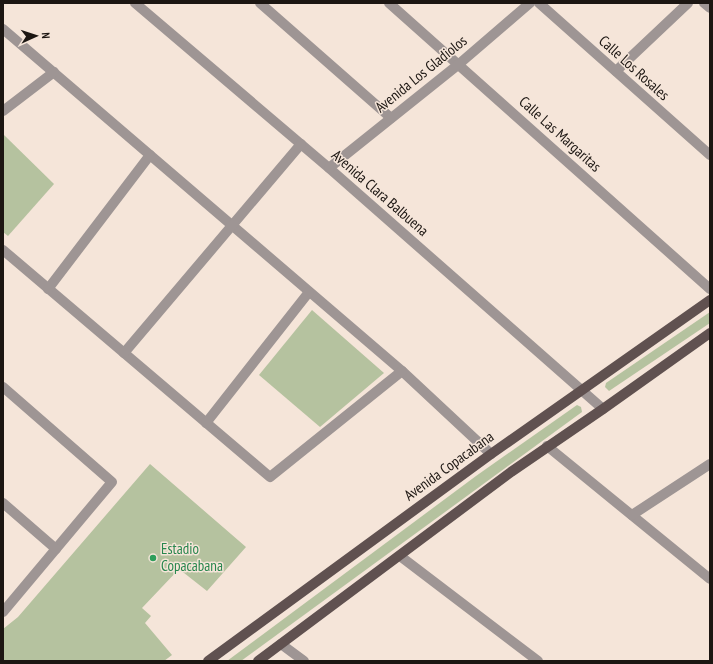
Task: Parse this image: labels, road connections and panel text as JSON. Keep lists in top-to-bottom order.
{
  "streets": {
    "main road": ["Avenida Copacabana"],
    "street": [
      "Calle Los Rosales",
      "Avenida Los Gladiolos",
      "Calle Las Margaritas",
      "Avenida Clara Balbuena"
    ]
  },
  "crossings": [
    ["Avenida Los Gladiolos", "Calle Las Margaritas"],
    ["Avenida Los Gladiolos", "Avenida Clara Balbuena"],
    ["Avenida Clara Balbuena", "Avenida Copacabana"]
  ],
  "places": ["Estadio Copacabana"],
  "north": "right"
}
